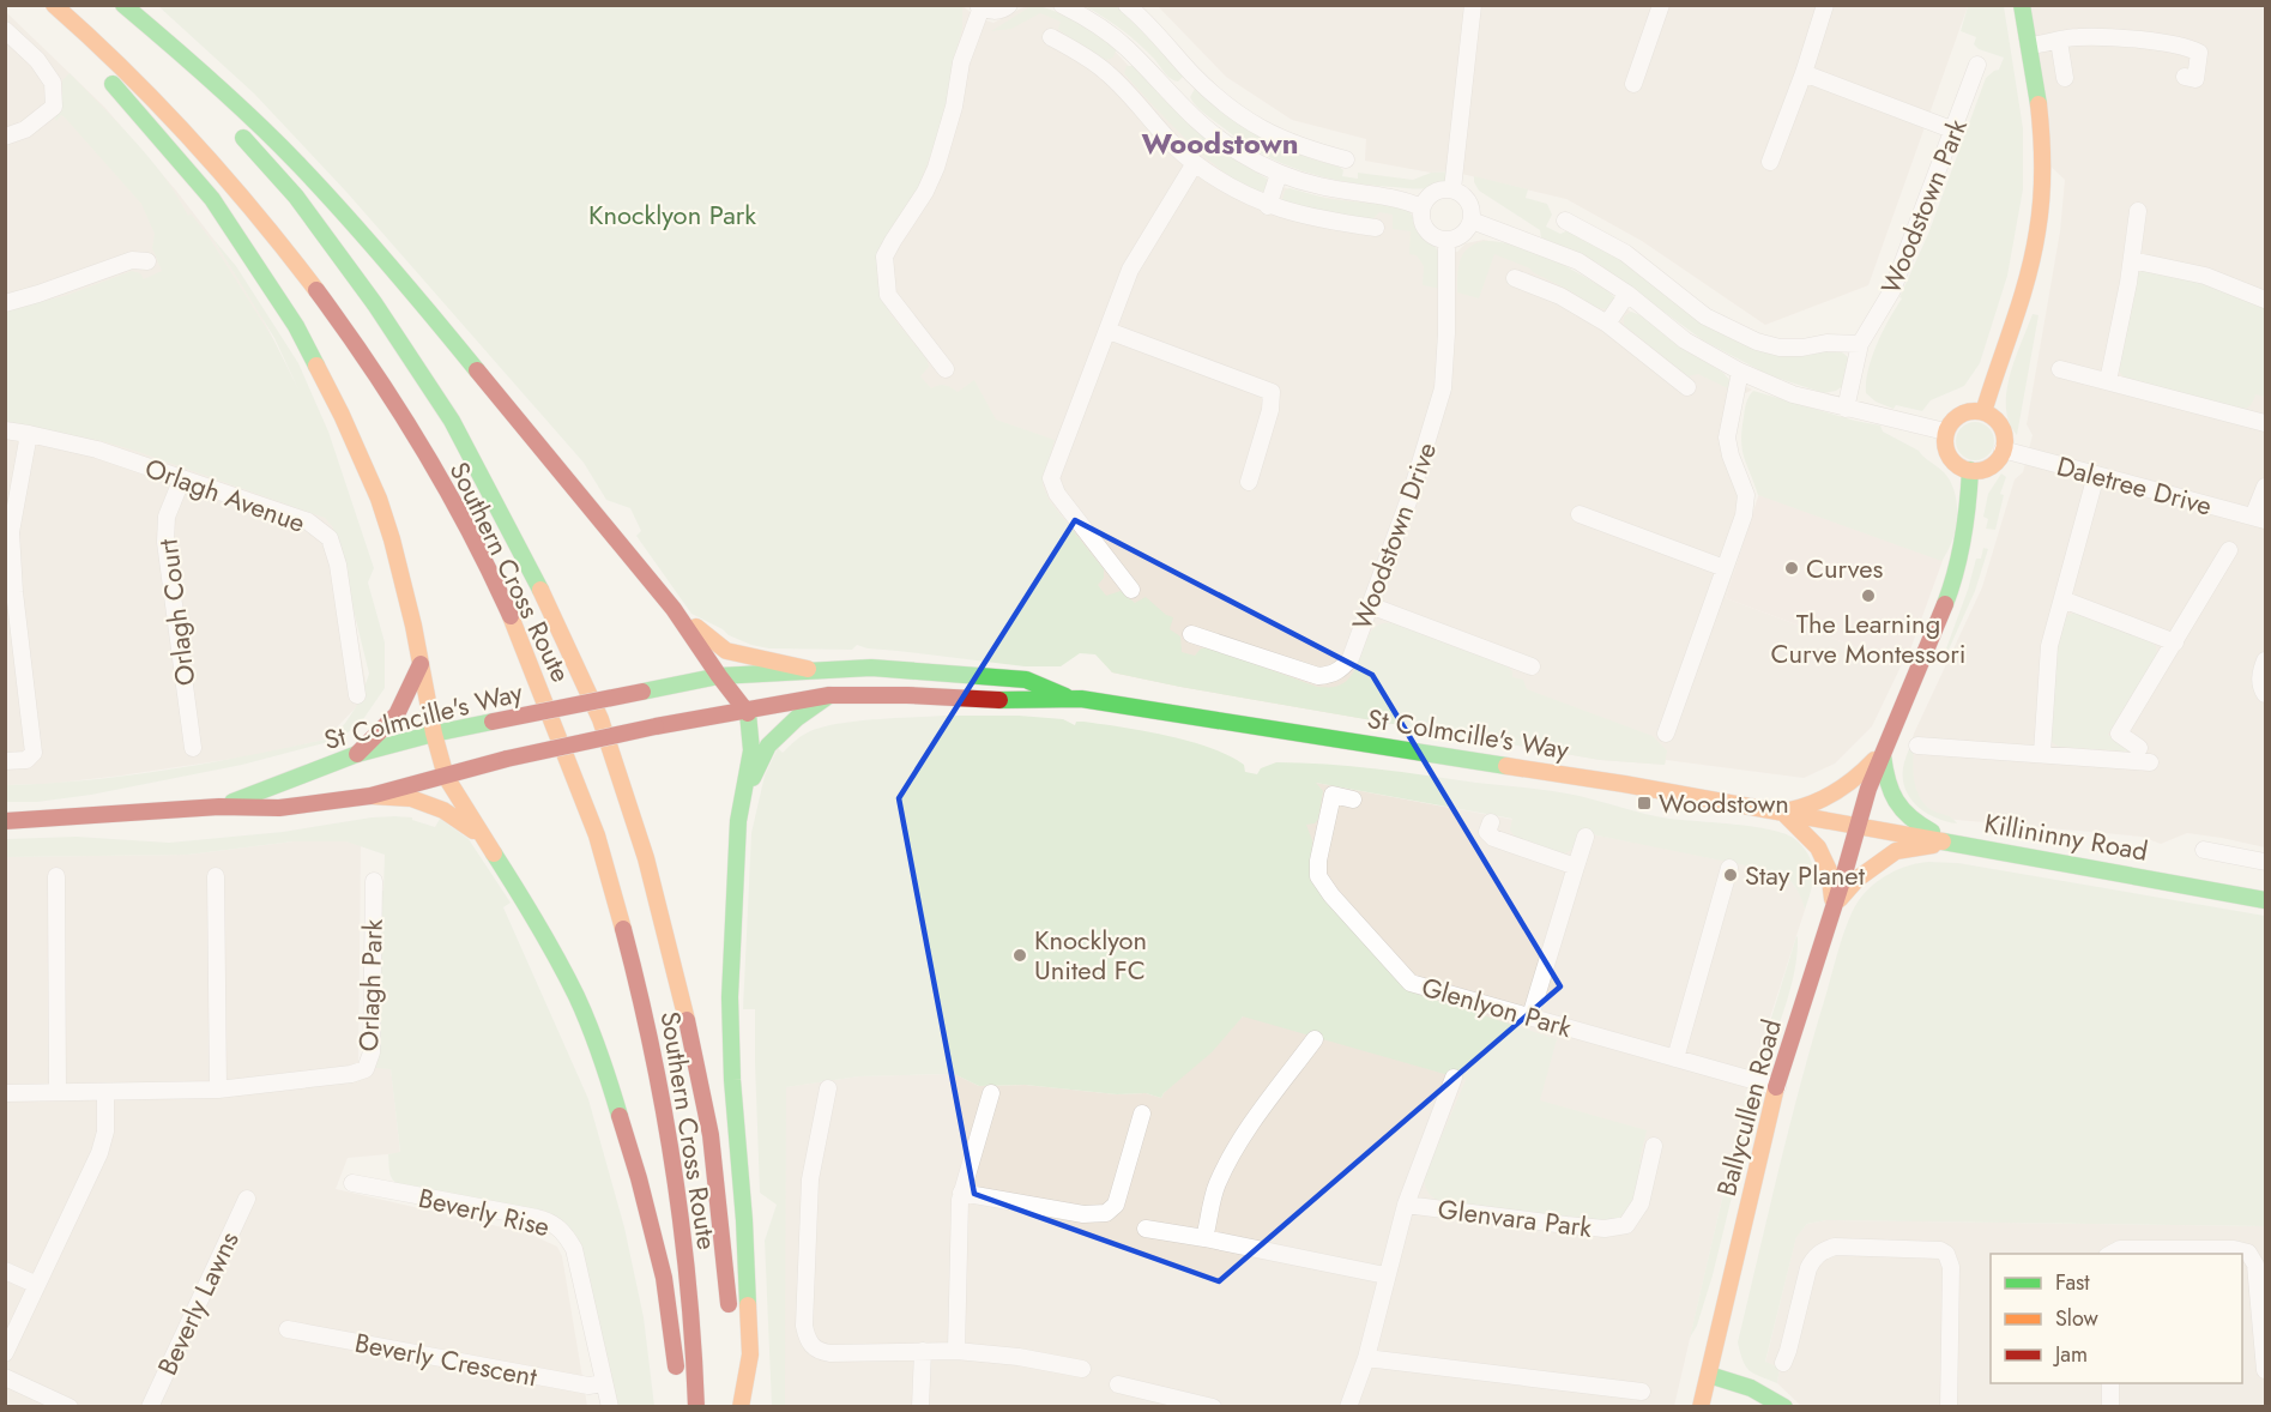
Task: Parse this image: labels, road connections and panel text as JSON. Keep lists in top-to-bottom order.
{
  "streets": {
    "main road": [
      "Southern Cross Route",
      "St Colmcille's Way",
      "Killininny Road",
      "Ballycullen Road"
    ],
    "street": [
      "Woodstown Park",
      "Daletree Drive",
      "Orlagh Avenue",
      "Woodstown Drive",
      "Orlagh Court",
      "Orlagh Park",
      "Glenlyon Park",
      "Beverly Rise",
      "Glenvara Park",
      "Beverly Lawns",
      "Beverly Crescent"
    ]
  },
  "crossings": [
    ["Daletree Drive", "Ballycullen Road"],
    ["Orlagh Avenue", "Orlagh Court"],
    ["St Colmcille's Way", "Killininny Road"],
    ["St Colmcille's Way", "Ballycullen Road"],
    ["Killininny Road", "Ballycullen Road"],
    ["Glenlyon Park", "Ballycullen Road"],
    ["Beverly Rise", "Beverly Crescent"]
  ],
  "districts": ["Woodstown"],
  "parks": ["Knocklyon Park"],
  "places": {
    "other": [
      "Curves",
      "The Learning Curve Montessori",
      "Stay Planet",
      "Knocklyon United FC"
    ],
    "transit": ["Woodstown"]
  },
  "legend": ["Fast", "Slow", "Jam"]
}
